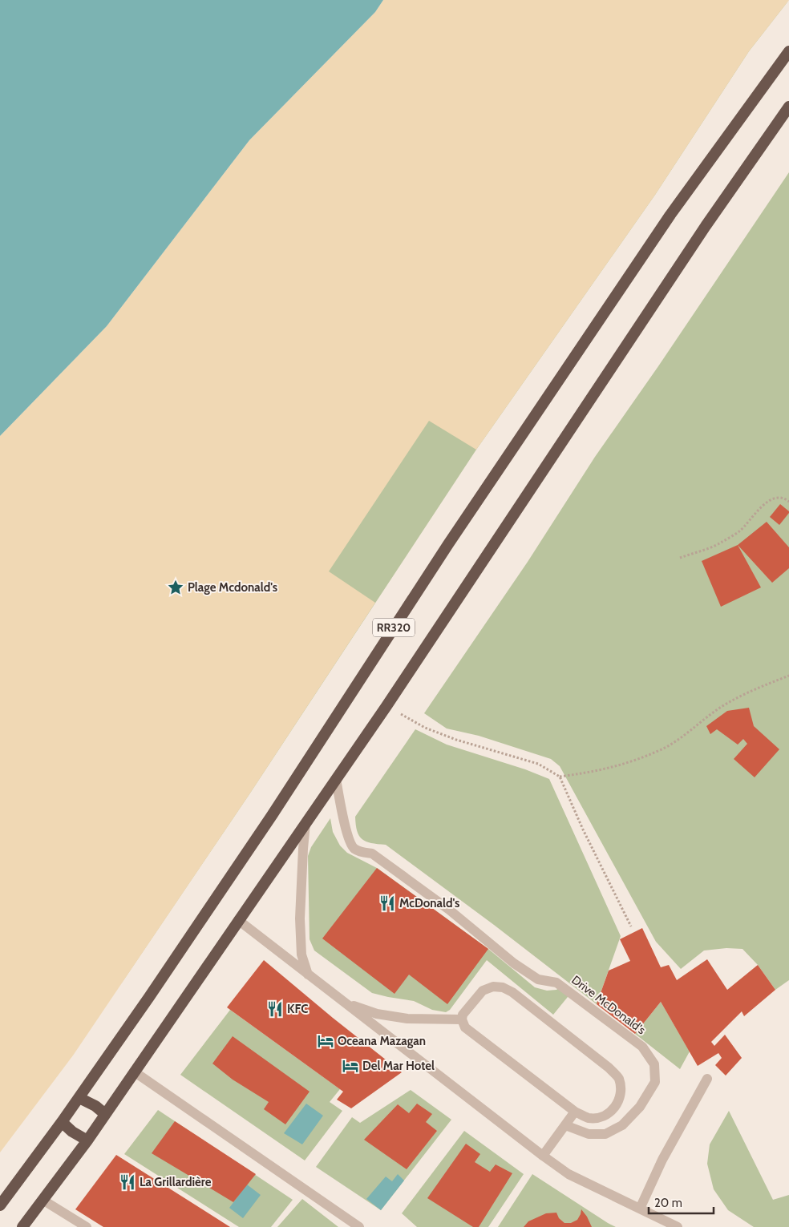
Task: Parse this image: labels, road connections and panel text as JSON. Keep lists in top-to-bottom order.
{
  "streets": {
    "highway": ["RR320"],
    "street": ["Drive McDonald's"]
  },
  "crossings": [
    ["RR320", "Drive McDonald's"]
  ],
  "places": {
    "place": ["Plage Mcdonald's"],
    "restaurant": ["McDonald's", "KFC", "La Grillardière"],
    "hotel": ["Oceana Mazagan", "Del Mar Hotel"]
  },
  "scale_bar": "20 m"
}
